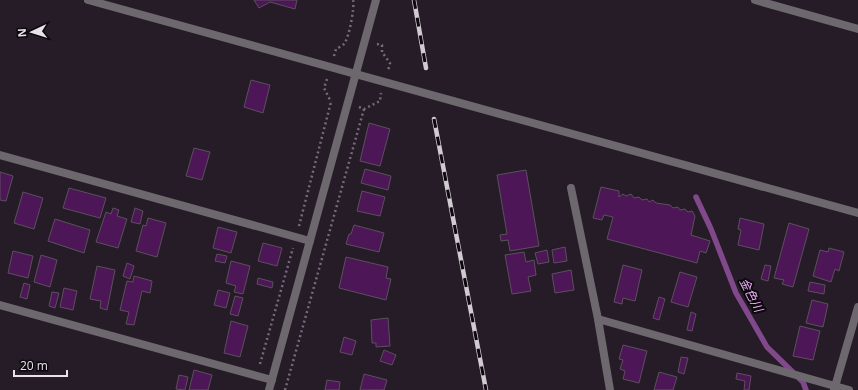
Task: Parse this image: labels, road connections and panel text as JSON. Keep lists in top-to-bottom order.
{
  "water": ["金色川"],
  "scale_bar": "20 m",
  "north": "left"
}
